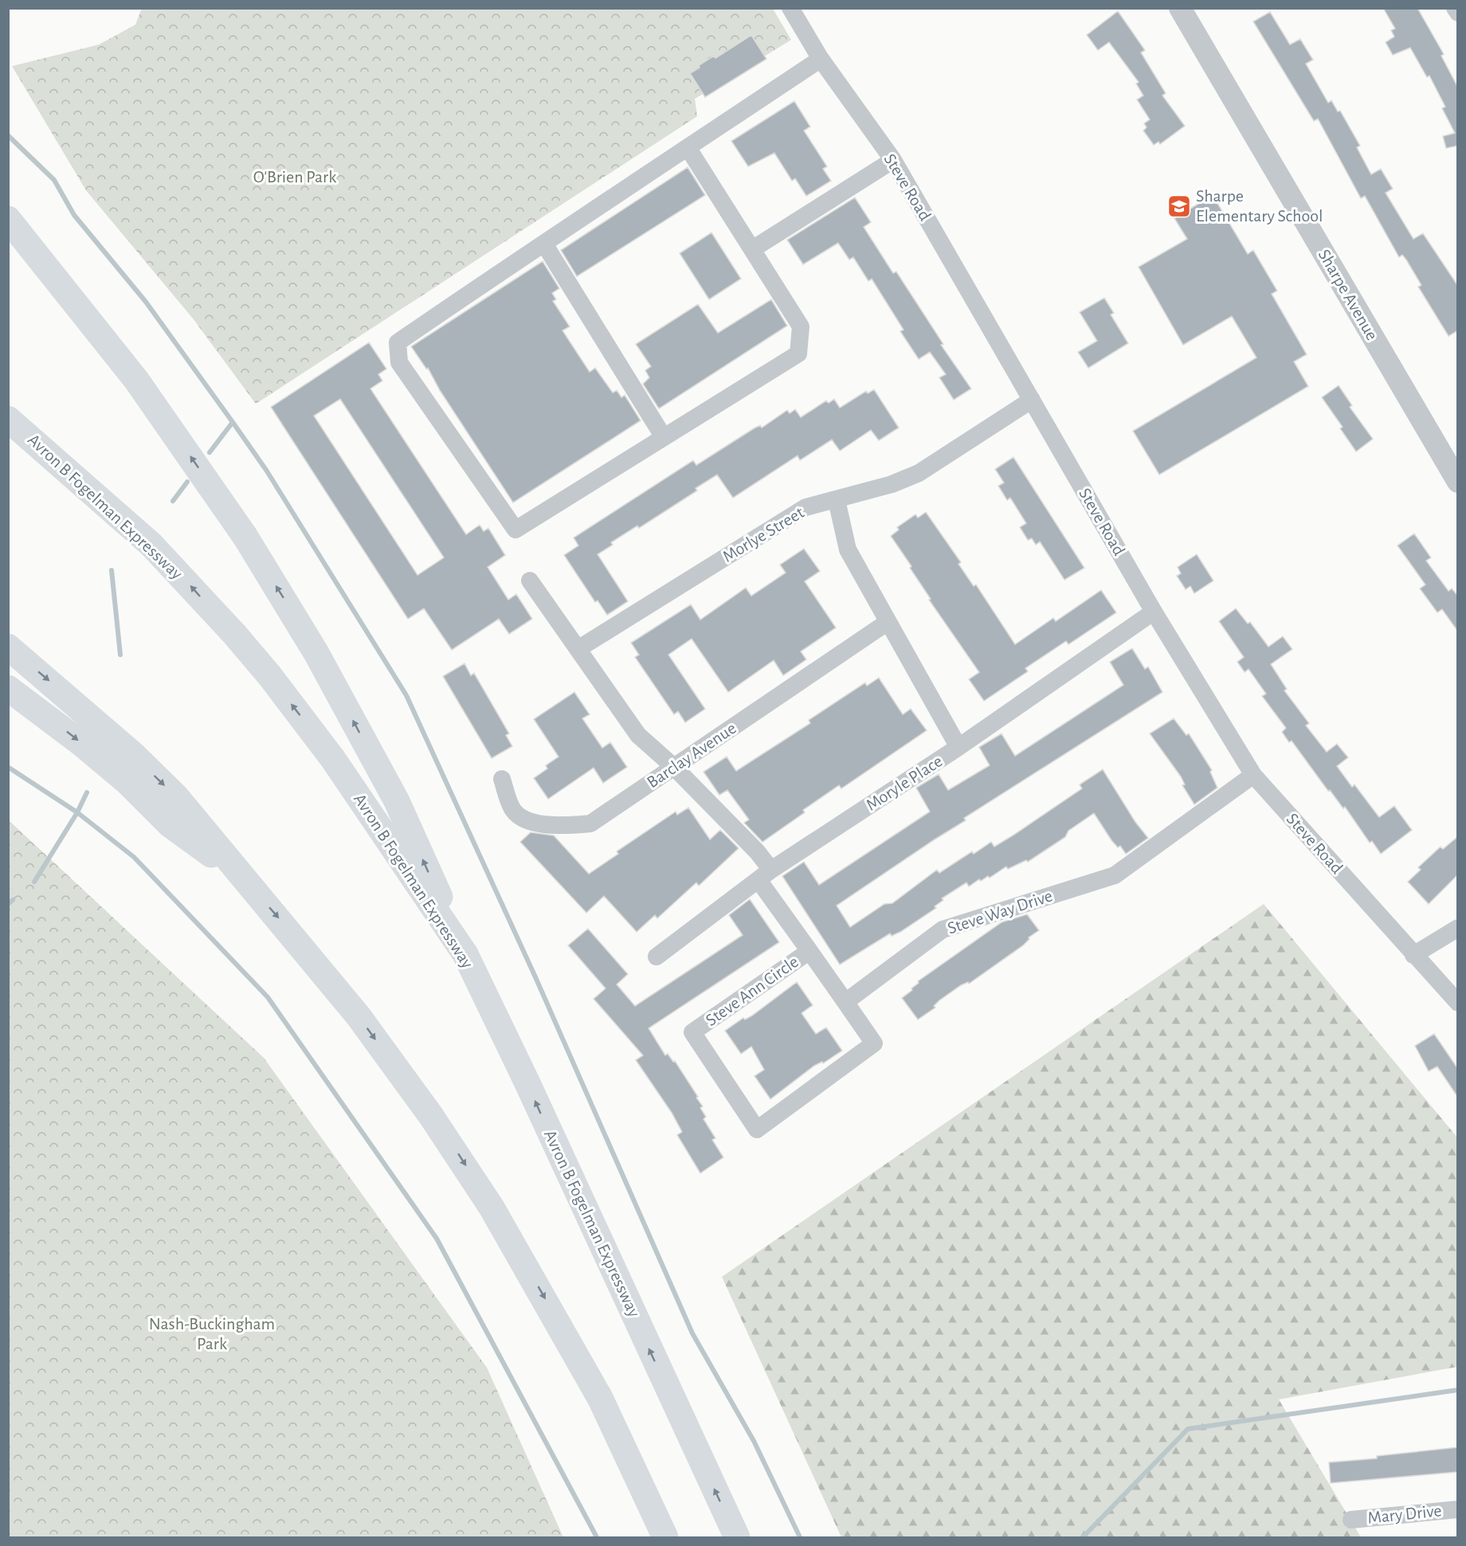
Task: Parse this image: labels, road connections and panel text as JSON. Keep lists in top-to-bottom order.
{
  "streets": {
    "highway": ["Avron B Fogelman Expressway"],
    "street": [
      "Steve Road",
      "Sharpe Avenue",
      "Morlye Street",
      "Barclay Avenue",
      "Moryle Place",
      "Steve Way Drive",
      "Steve Ann Circle",
      "Mary Drive"
    ]
  },
  "crossings": [
    ["Steve Road", "Morlye Street"],
    ["Steve Road", "Moryle Place"],
    ["Steve Road", "Steve Way Drive"],
    ["Steve Way Drive", "Steve Ann Circle"]
  ],
  "parks": ["O'Brien Park", "Nash-Buckingham Park"],
  "places": {
    "school or university": ["Sharpe Elementary School"]
  }
}
